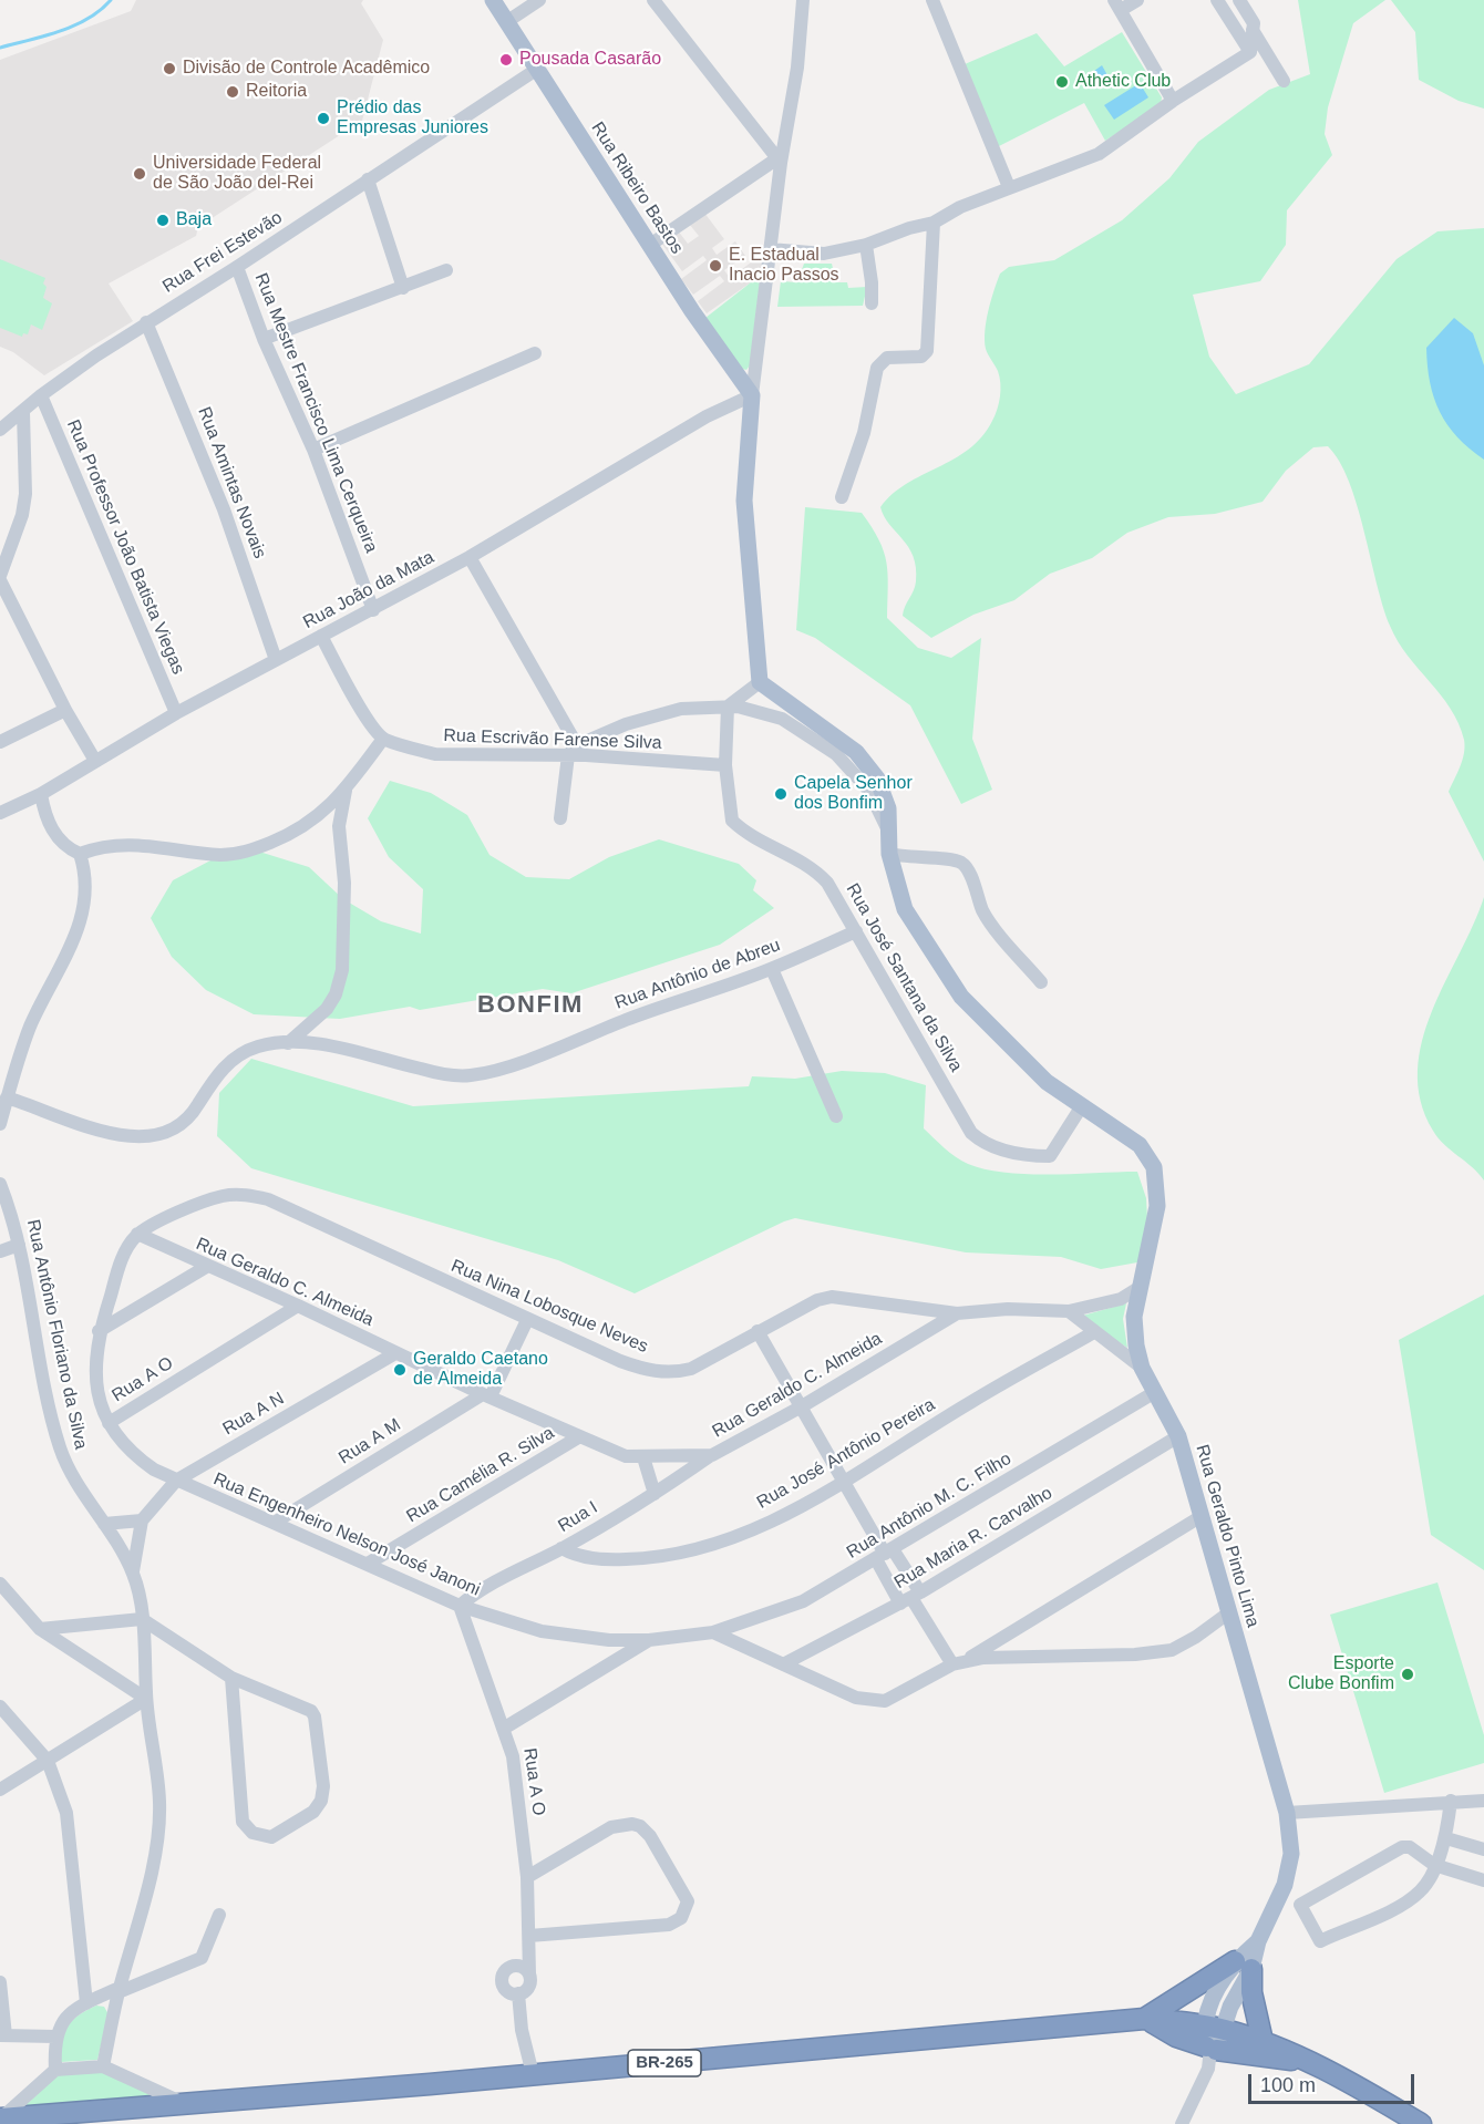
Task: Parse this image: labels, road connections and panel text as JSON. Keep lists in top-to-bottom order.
{
  "streets": {
    "highway": ["BR-265"],
    "main road": ["Rua Ribeiro Bastos", "Rua Geraldo Pinto Lima"],
    "street": [
      "Rua Frei Estevão",
      "Rua Mestre Francisco Lima Cerqueira",
      "Rua Amintas Novais",
      "Rua Professor João Batista Viegas",
      "Rua João da Mata",
      "Rua Escrivão Farense Silva",
      "Rua Antônio de Abreu",
      "Rua José Santana da Silva",
      "Rua Geraldo C. Almeida",
      "Rua Nina Lobosque Neves",
      "Rua Antônio Floriano da Silva",
      "Rua A O",
      "Rua A N",
      "Rua A M",
      "Rua José Antônio Pereira",
      "Rua Camélia R. Silva",
      "Rua Antônio M. C. Filho",
      "Rua I",
      "Rua Engenheiro Nelson José Janoni",
      "Rua Maria R. Carvalho"
    ]
  },
  "crossings": [
    ["Rua Ribeiro Bastos", "Rua Frei Estevão"],
    ["Rua Ribeiro Bastos", "Rua João da Mata"],
    ["Rua Frei Estevão", "Rua Mestre Francisco Lima Cerqueira"],
    ["Rua Frei Estevão", "Rua Amintas Novais"],
    ["Rua Frei Estevão", "Rua Professor João Batista Viegas"],
    ["Rua Mestre Francisco Lima Cerqueira", "Rua João da Mata"],
    ["Rua Amintas Novais", "Rua João da Mata"],
    ["Rua Professor João Batista Viegas", "Rua João da Mata"],
    ["Rua Escrivão Farense Silva", "Rua José Santana da Silva"],
    ["Rua Antônio de Abreu", "Rua José Santana da Silva"],
    ["Rua José Santana da Silva", "Rua Geraldo Pinto Lima"],
    ["Rua Geraldo C. Almeida", "Rua Nina Lobosque Neves"],
    ["Rua Geraldo C. Almeida", "Rua A O"],
    ["Rua Geraldo C. Almeida", "Rua A N"],
    ["Rua Geraldo C. Almeida", "Rua A M"],
    ["Rua Geraldo C. Almeida", "Rua Camélia R. Silva"],
    ["Rua Geraldo C. Almeida", "Rua I"],
    ["Rua Nina Lobosque Neves", "Rua Geraldo Pinto Lima"],
    ["Rua A O", "Rua I"],
    ["Rua A O", "Rua Engenheiro Nelson José Janoni"],
    ["Rua A N", "Rua Engenheiro Nelson José Janoni"],
    ["Rua A M", "Rua Engenheiro Nelson José Janoni"],
    ["Rua José Antônio Pereira", "Rua I"],
    ["Rua Camélia R. Silva", "Rua Engenheiro Nelson José Janoni"],
    ["Rua Antônio M. C. Filho", "Rua Engenheiro Nelson José Janoni"],
    ["Rua Antônio M. C. Filho", "Rua Geraldo Pinto Lima"],
    ["Rua I", "Rua Engenheiro Nelson José Janoni"],
    ["Rua Geraldo Pinto Lima", "Rua Maria R. Carvalho"],
    ["Rua Geraldo Pinto Lima", "BR-265"]
  ],
  "districts": ["BONFIM"],
  "places": [
    "Pousada Casarão",
    "Divisão de Controle Acadêmico",
    "Athetic Club",
    "Reitoria",
    "Prédio das Empresas Juniores",
    "Universidade Federal de São João del-Rei",
    "Baja",
    "E. Estadual Inacio Passos",
    "Capela Senhor dos Bonfim",
    "Geraldo Caetano de Almeida",
    "Esporte Clube Bonfim"
  ],
  "scale_bar": "100 m"
}
